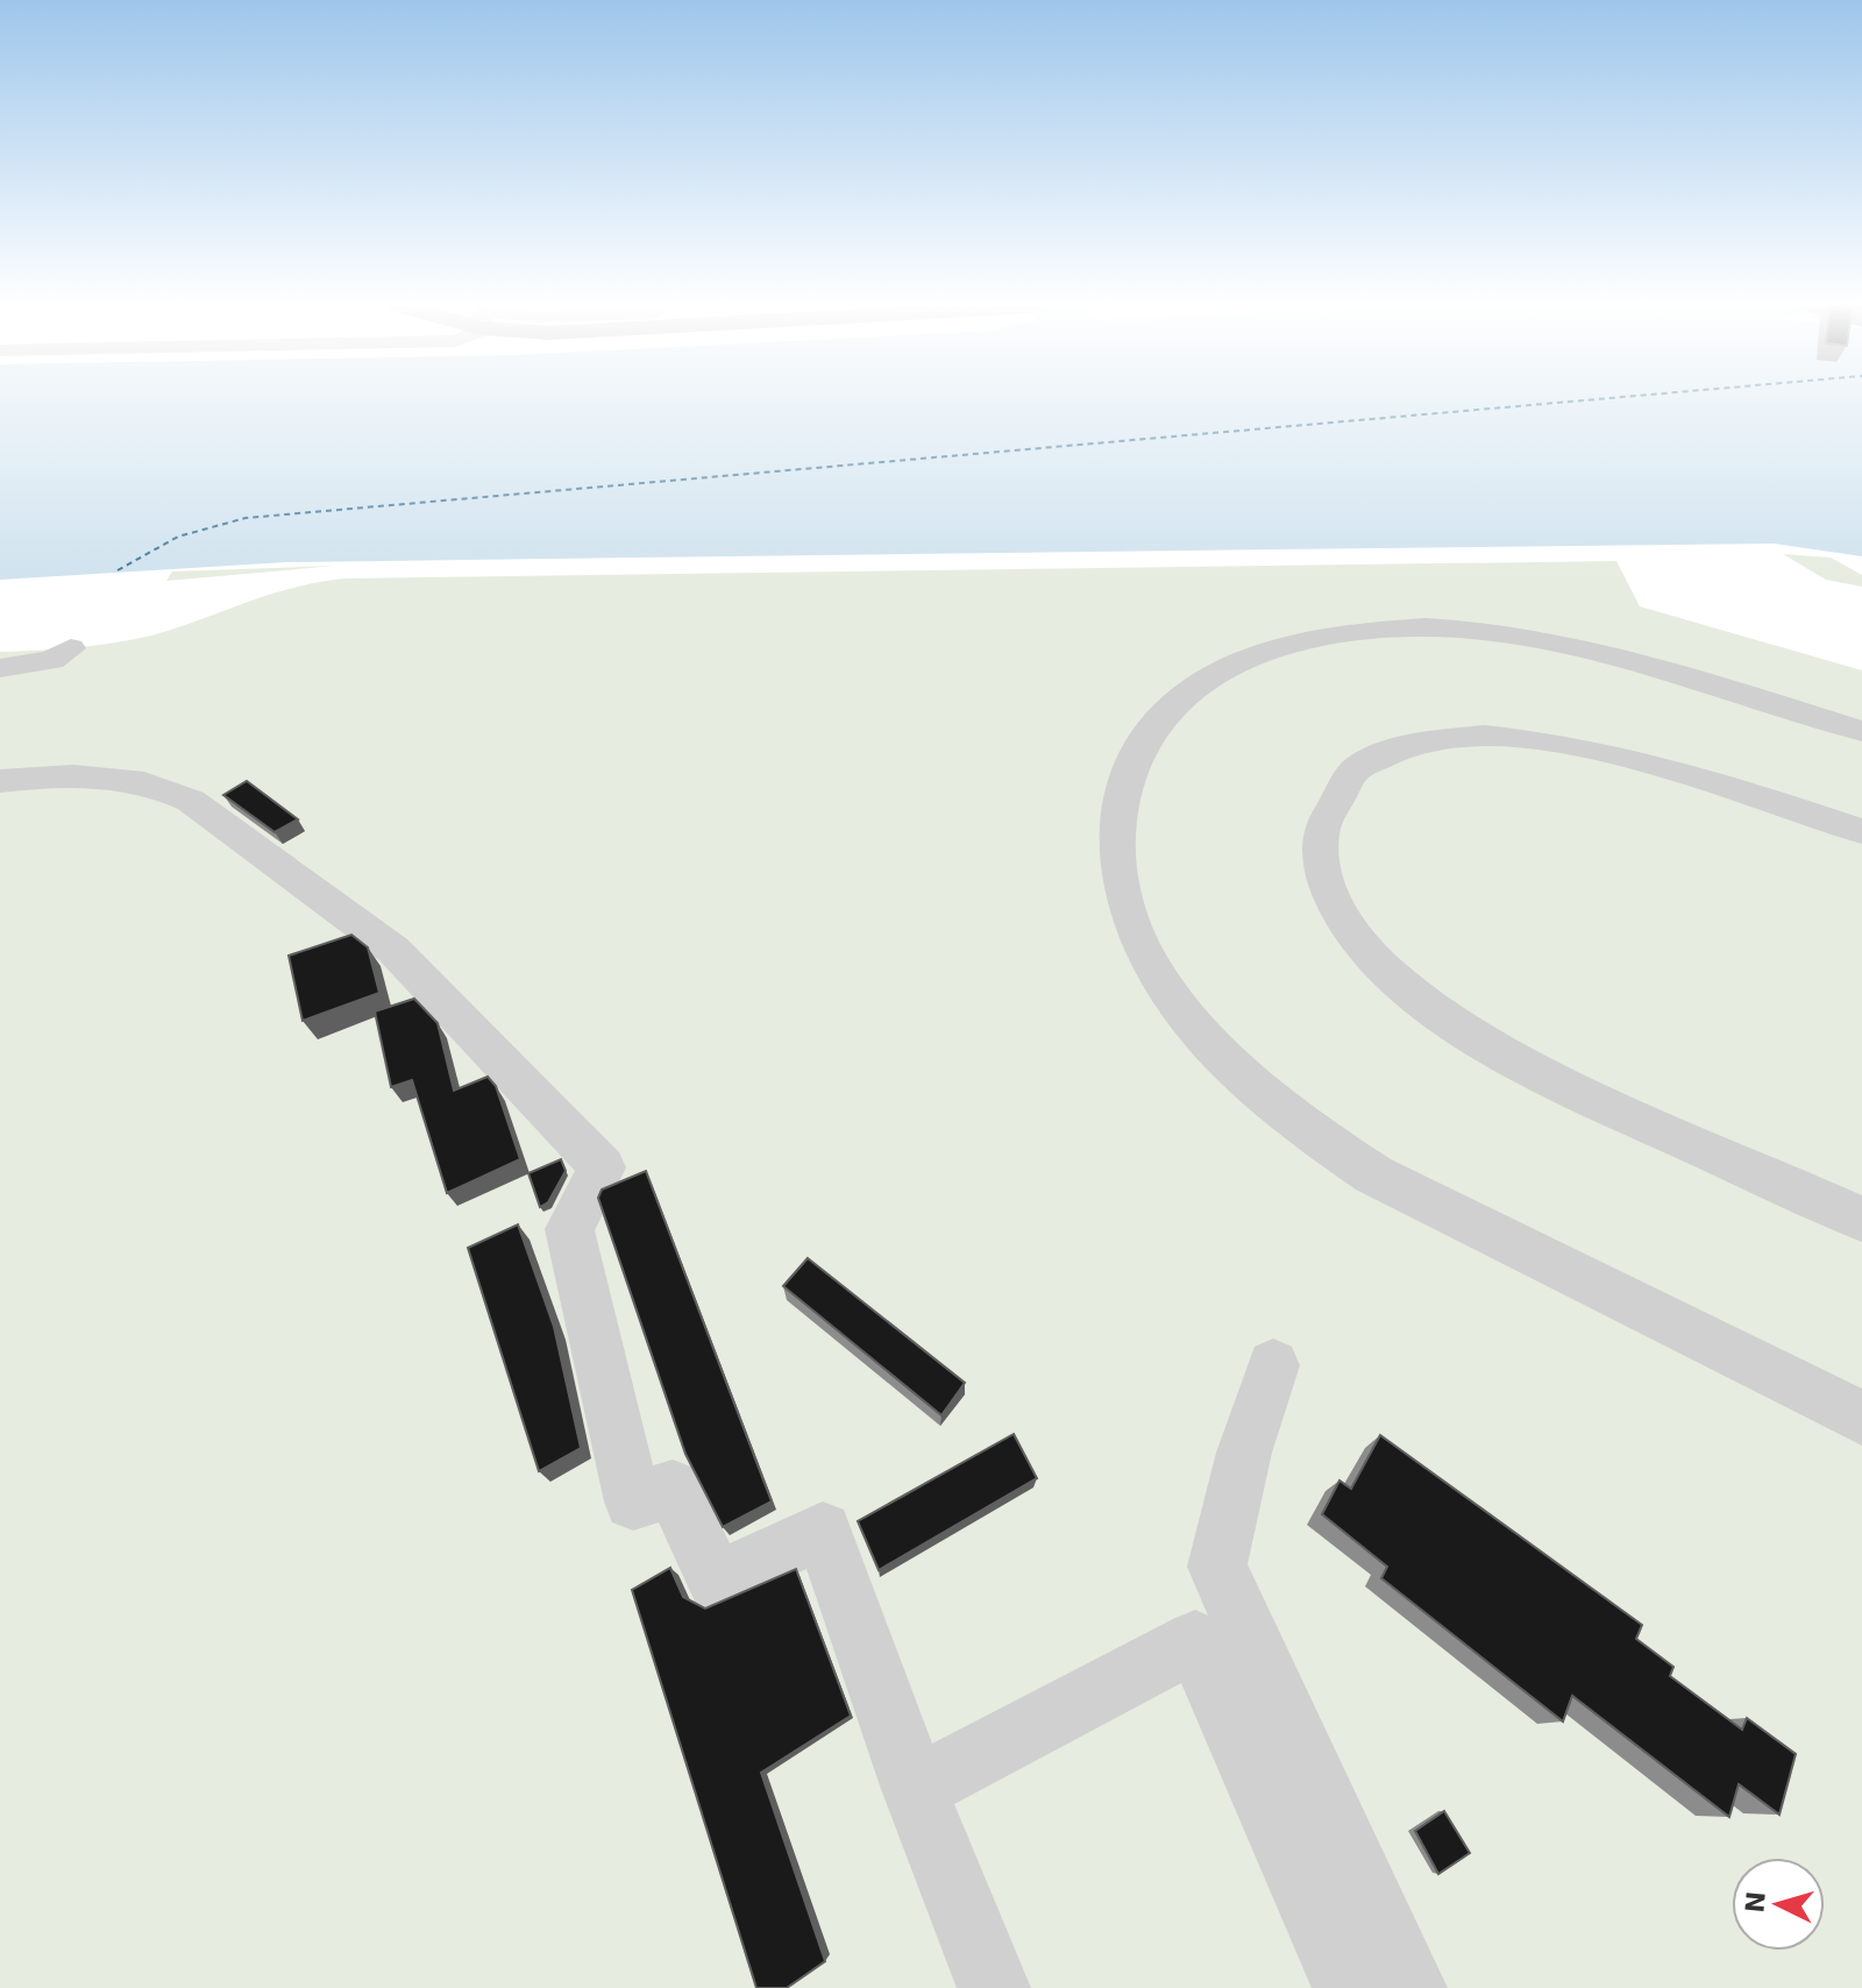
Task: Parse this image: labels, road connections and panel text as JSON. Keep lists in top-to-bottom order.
{
  "north": "left"
}
